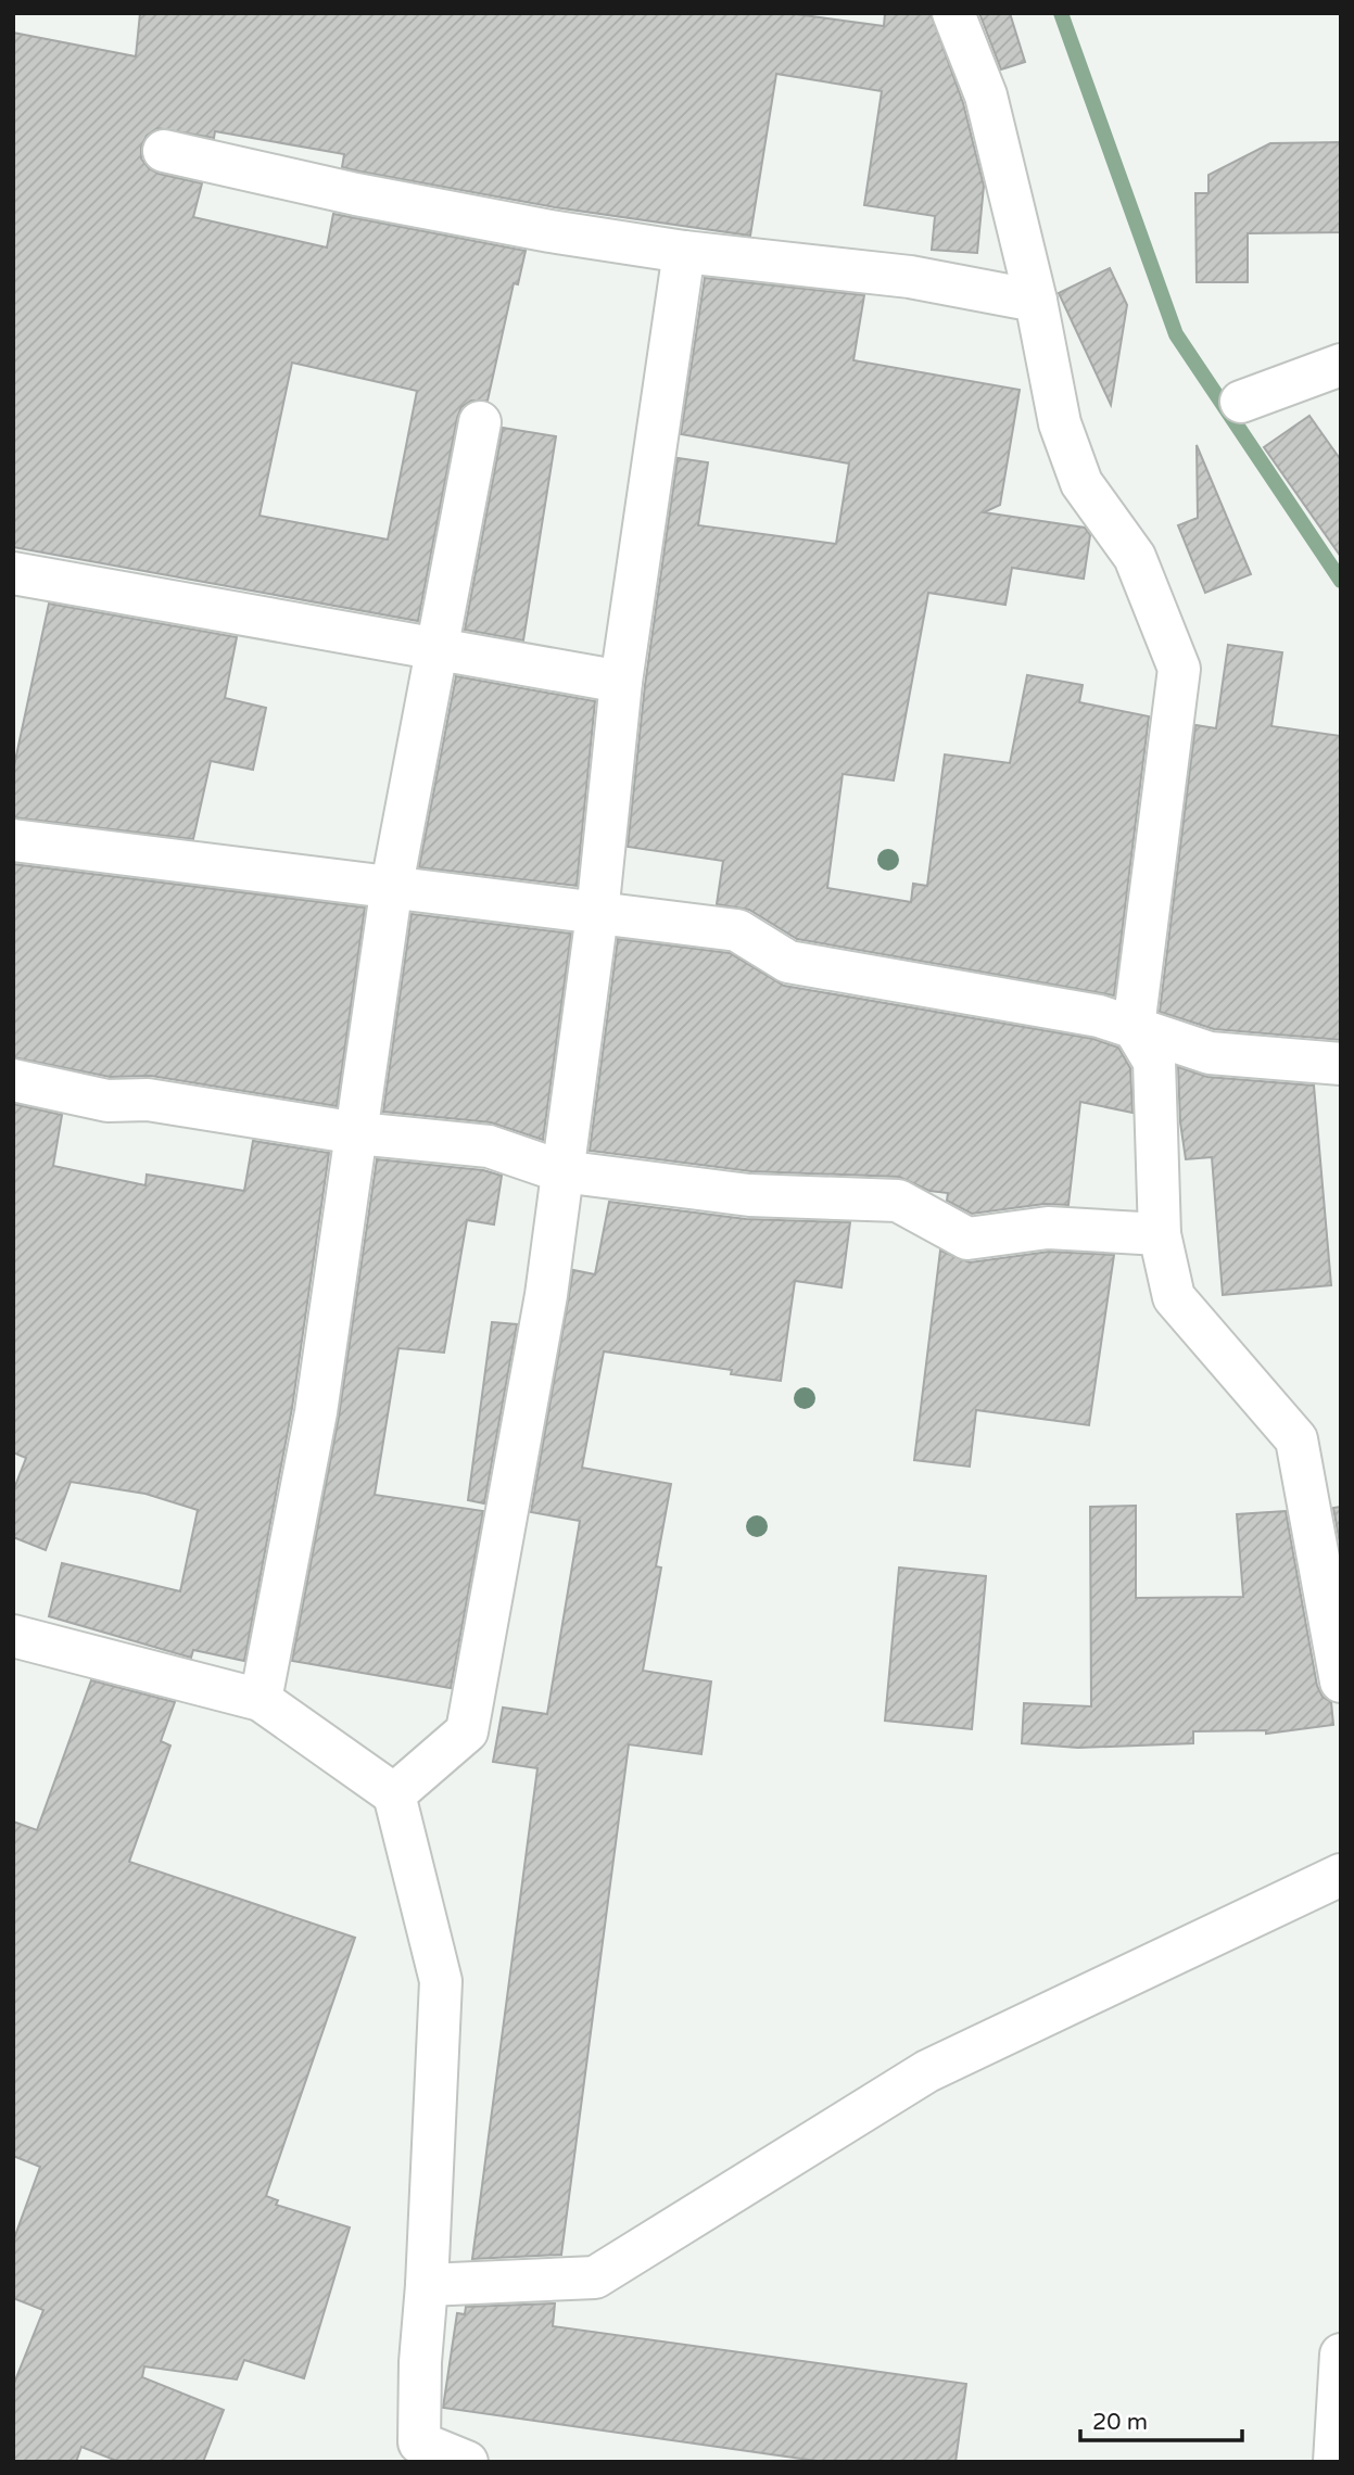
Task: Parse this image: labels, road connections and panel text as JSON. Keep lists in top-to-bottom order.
{
  "scale_bar": "20 m"
}
